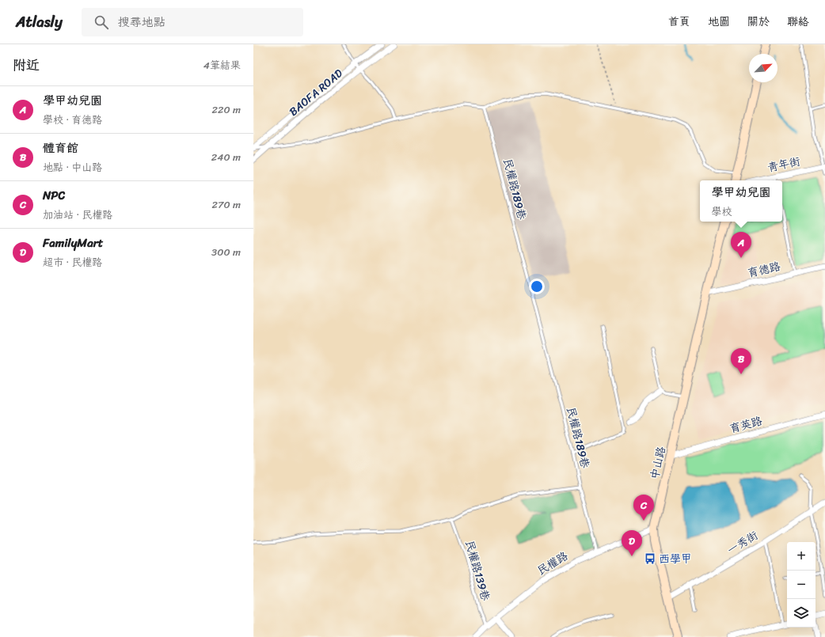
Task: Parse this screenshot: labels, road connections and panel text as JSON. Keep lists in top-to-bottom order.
{
  "streets": {
    "main road": ["中山路"],
    "street": [
      "BAOFA ROAD",
      "青年街",
      "育德路",
      "育英路",
      "一秀街",
      "民權路"
    ],
    "lane": ["民權路189巷", "民權路139巷"]
  },
  "crossings": [
    ["民權路189巷", "民權路"],
    ["育德路", "中山路"],
    ["育英路", "中山路"],
    ["中山路", "一秀街"],
    ["中山路", "民權路"],
    ["民權路", "民權路139巷"]
  ],
  "places": {
    "bus stop": ["西學甲"]
  },
  "north": "top right",
  "page": {
    "header": "Atlasly",
    "search": "搜尋地點",
    "nav": [
      "首頁",
      "地圖",
      "關於",
      "聯絡"
    ],
    "heading": ["附近", "4筆結果"],
    "list": [
      {
        "mark": "A",
        "name": "學甲幼兒園",
        "note": "學校 · 育德路",
        "value": "220 m"
      },
      {
        "mark": "B",
        "name": "體育館",
        "note": "地點 · 中山路",
        "value": "240 m"
      },
      {
        "mark": "C",
        "name": "NPC",
        "note": "加油站 · 民權路",
        "value": "270 m"
      },
      {
        "mark": "D",
        "name": "FamilyMart",
        "note": "超市 · 民權路",
        "value": "300 m"
      }
    ],
    "popup": ["學甲幼兒園", "學校"],
    "pins": [
      "A",
      "B",
      "C",
      "D"
    ],
    "map_buttons": ["+", "−"]
  }
}
